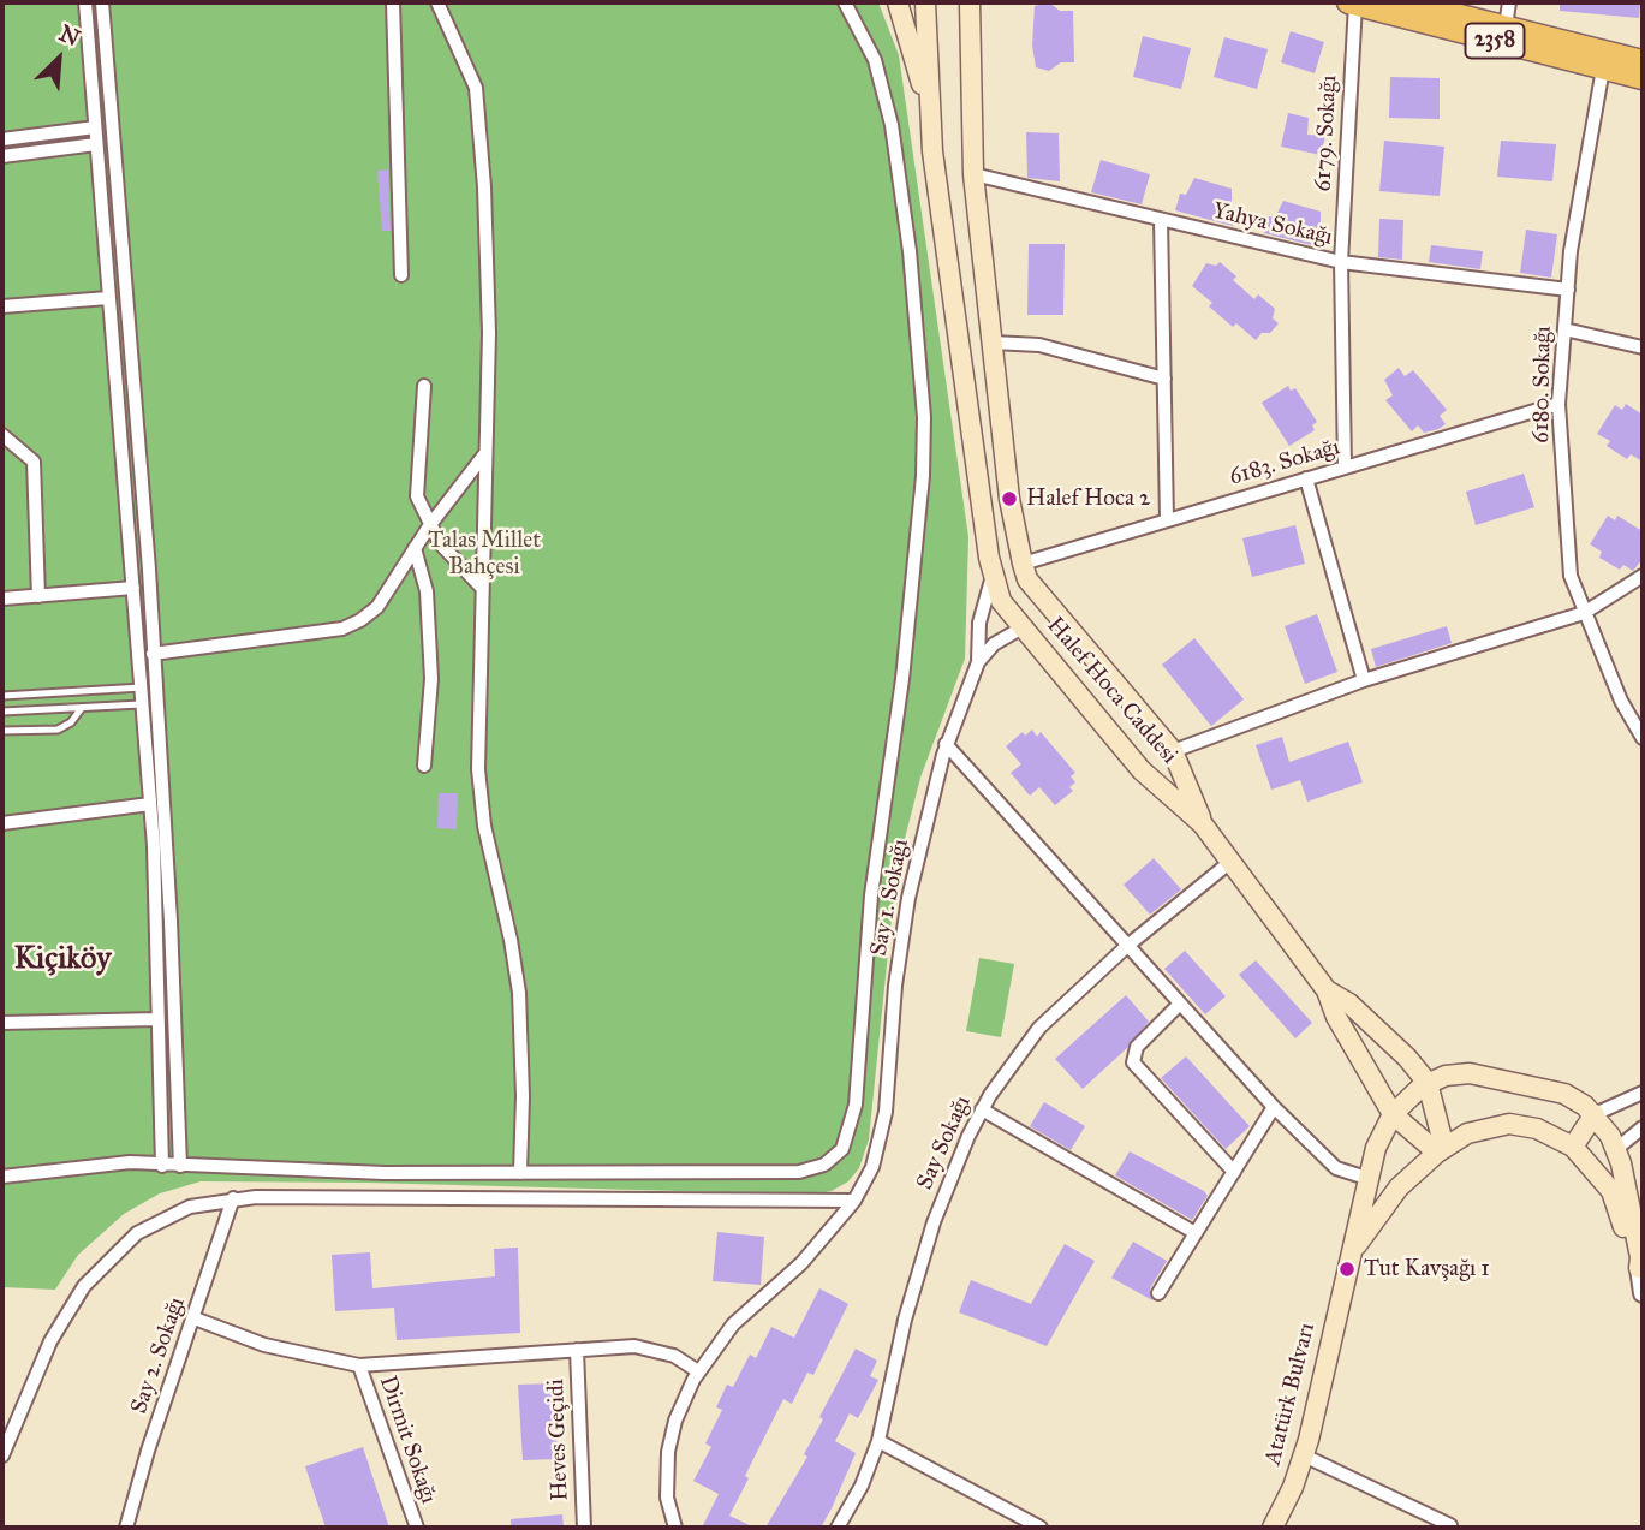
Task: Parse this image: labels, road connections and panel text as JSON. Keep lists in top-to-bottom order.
{
  "streets": {
    "main road": ["2358", "Halef Hoca Caddesi", "Atatürk Bulvarı"],
    "street": [
      "6179. Sokağı",
      "Yahya Sokağı",
      "6180. Sokağı",
      "6183. Sokağı",
      "Say 1. Sokağı",
      "Say Sokağı",
      "Say 2. Sokağı",
      "Dirmit Sokağı",
      "Heves Geçidi"
    ]
  },
  "crossings": [
    ["2358", "6179. Sokağı"],
    ["2358", "6180. Sokağı"],
    ["6179. Sokağı", "Yahya Sokağı"],
    ["6179. Sokağı", "6183. Sokağı"],
    ["Yahya Sokağı", "6180. Sokağı"],
    ["Yahya Sokağı", "Halef Hoca Caddesi"],
    ["6180. Sokağı", "6183. Sokağı"],
    ["6183. Sokağı", "Halef Hoca Caddesi"],
    ["Halef Hoca Caddesi", "Say 1. Sokağı"]
  ],
  "districts": ["Kiçiköy"],
  "parks": ["Talas Millet Bahçesi"],
  "places": ["Halef Hoca 2", "Tut Kavşağı 1"],
  "north": "top right"
}
